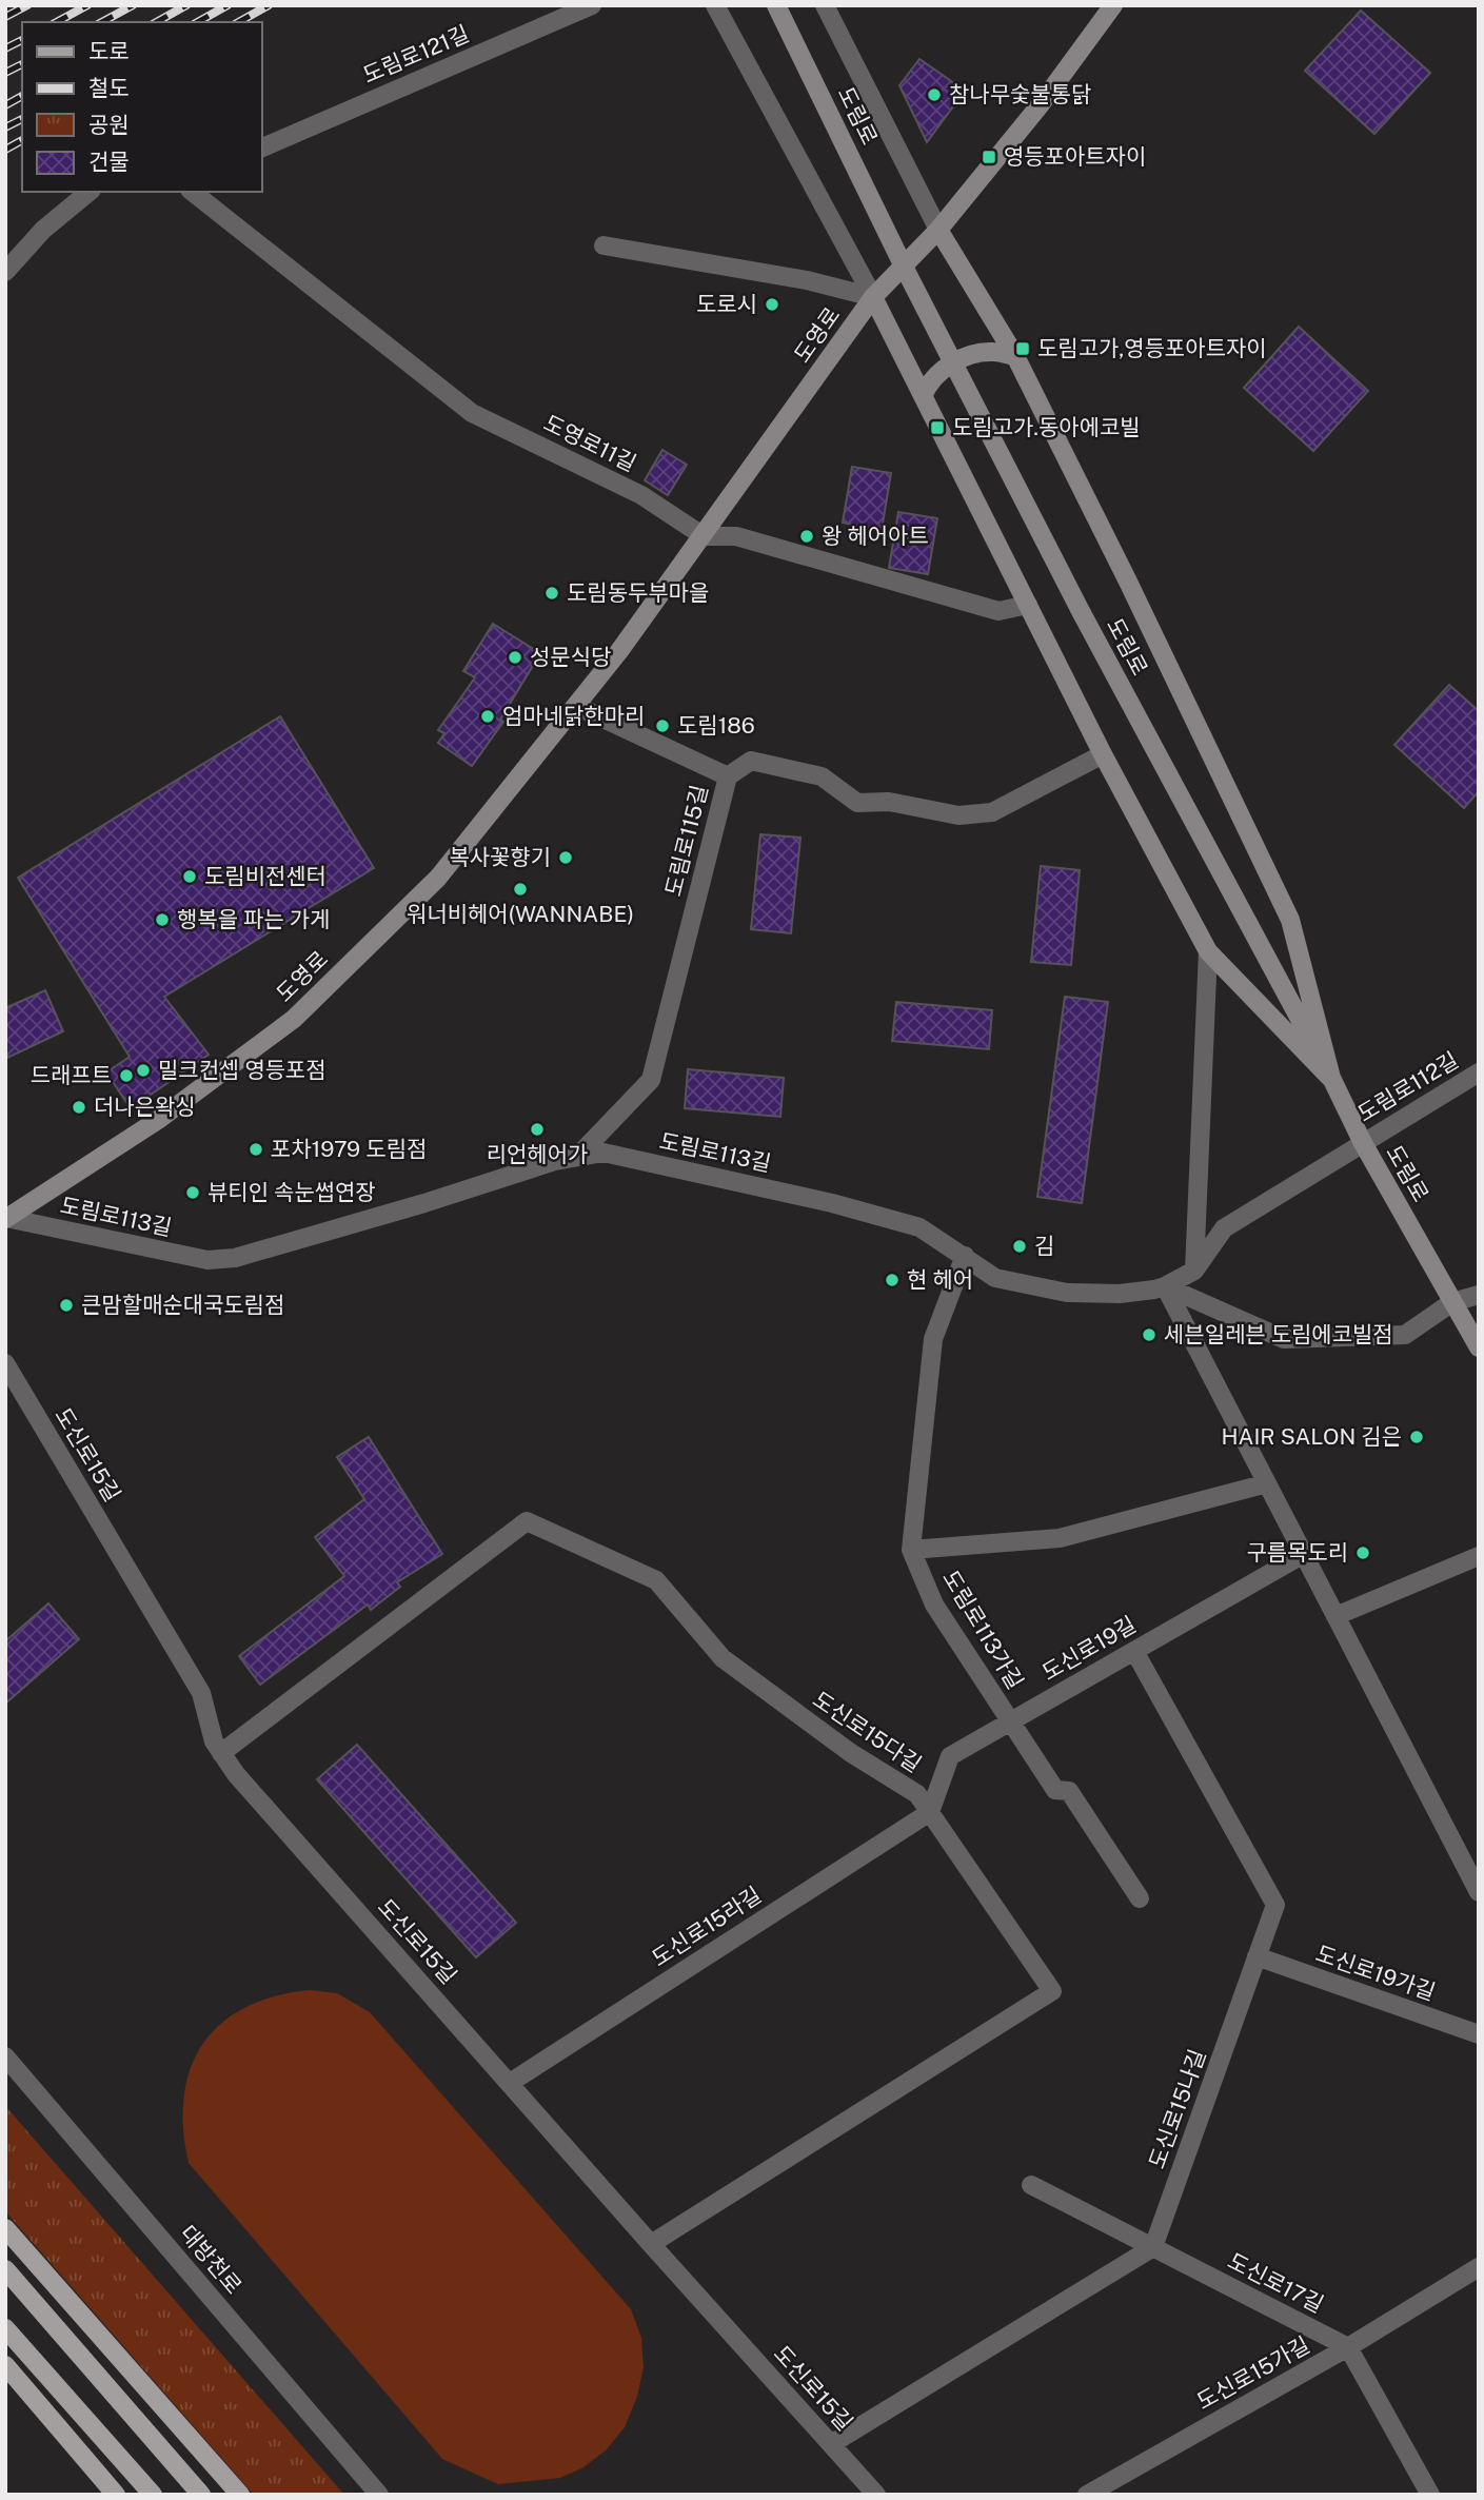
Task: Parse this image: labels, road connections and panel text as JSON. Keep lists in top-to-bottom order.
{
  "streets": {
    "main road": ["도림로", "도영로"],
    "street": [
      "도림로121길",
      "도영로11길",
      "도림로115길",
      "도림로112길",
      "도림로113길",
      "도신로15길",
      "도림로113가길",
      "도신로19길",
      "도신로15다길",
      "도신로15라길",
      "도신로19가길",
      "도신로15나길",
      "대방천로",
      "도신로17길",
      "도신로15가길"
    ]
  },
  "crossings": [
    ["도림로", "도림로112길"],
    ["도림로", "도림로113길"],
    ["도영로", "도영로11길"],
    ["도영로", "도림로113길"],
    ["도림로115길", "도림로113길"],
    ["도림로112길", "도림로113길"],
    ["도림로113길", "도림로113가길"],
    ["도신로15길", "도신로15다길"],
    ["도신로15길", "도신로15라길"],
    ["도림로113가길", "도신로19길"],
    ["도신로19길", "도신로15다길"],
    ["도신로19길", "도신로15라길"],
    ["도신로19길", "도신로15나길"],
    ["도신로15다길", "도신로15라길"],
    ["도신로19가길", "도신로15나길"],
    ["도신로15나길", "도신로17길"],
    ["도신로17길", "도신로15가길"]
  ],
  "places": {
    "other": [
      "참나무숯불통닭",
      "도로시",
      "왕 헤어아트",
      "도림동두부마을",
      "성문식당",
      "엄마네닭한마리",
      "도림186",
      "복사꽃향기",
      "도림비전센터",
      "워너비헤어(WANNABE)",
      "행복을 파는 가게",
      "밀크컨셉 영등포점",
      "드래프트",
      "더나은왁싱",
      "리언헤어가",
      "포차1979 도림점",
      "뷰티인 속눈썹연장",
      "김",
      "현 헤어",
      "큰맘할매순대국도림점",
      "세븐일레븐 도림에코빌점",
      "HAIR SALON 김은",
      "구름목도리"
    ],
    "transit": ["영등포아트자이", "도림고가,영등포아트자이", "도림고가.동아에코빌"]
  },
  "legend": [
    "도로",
    "철도",
    "공원",
    "건물"
  ]
}
